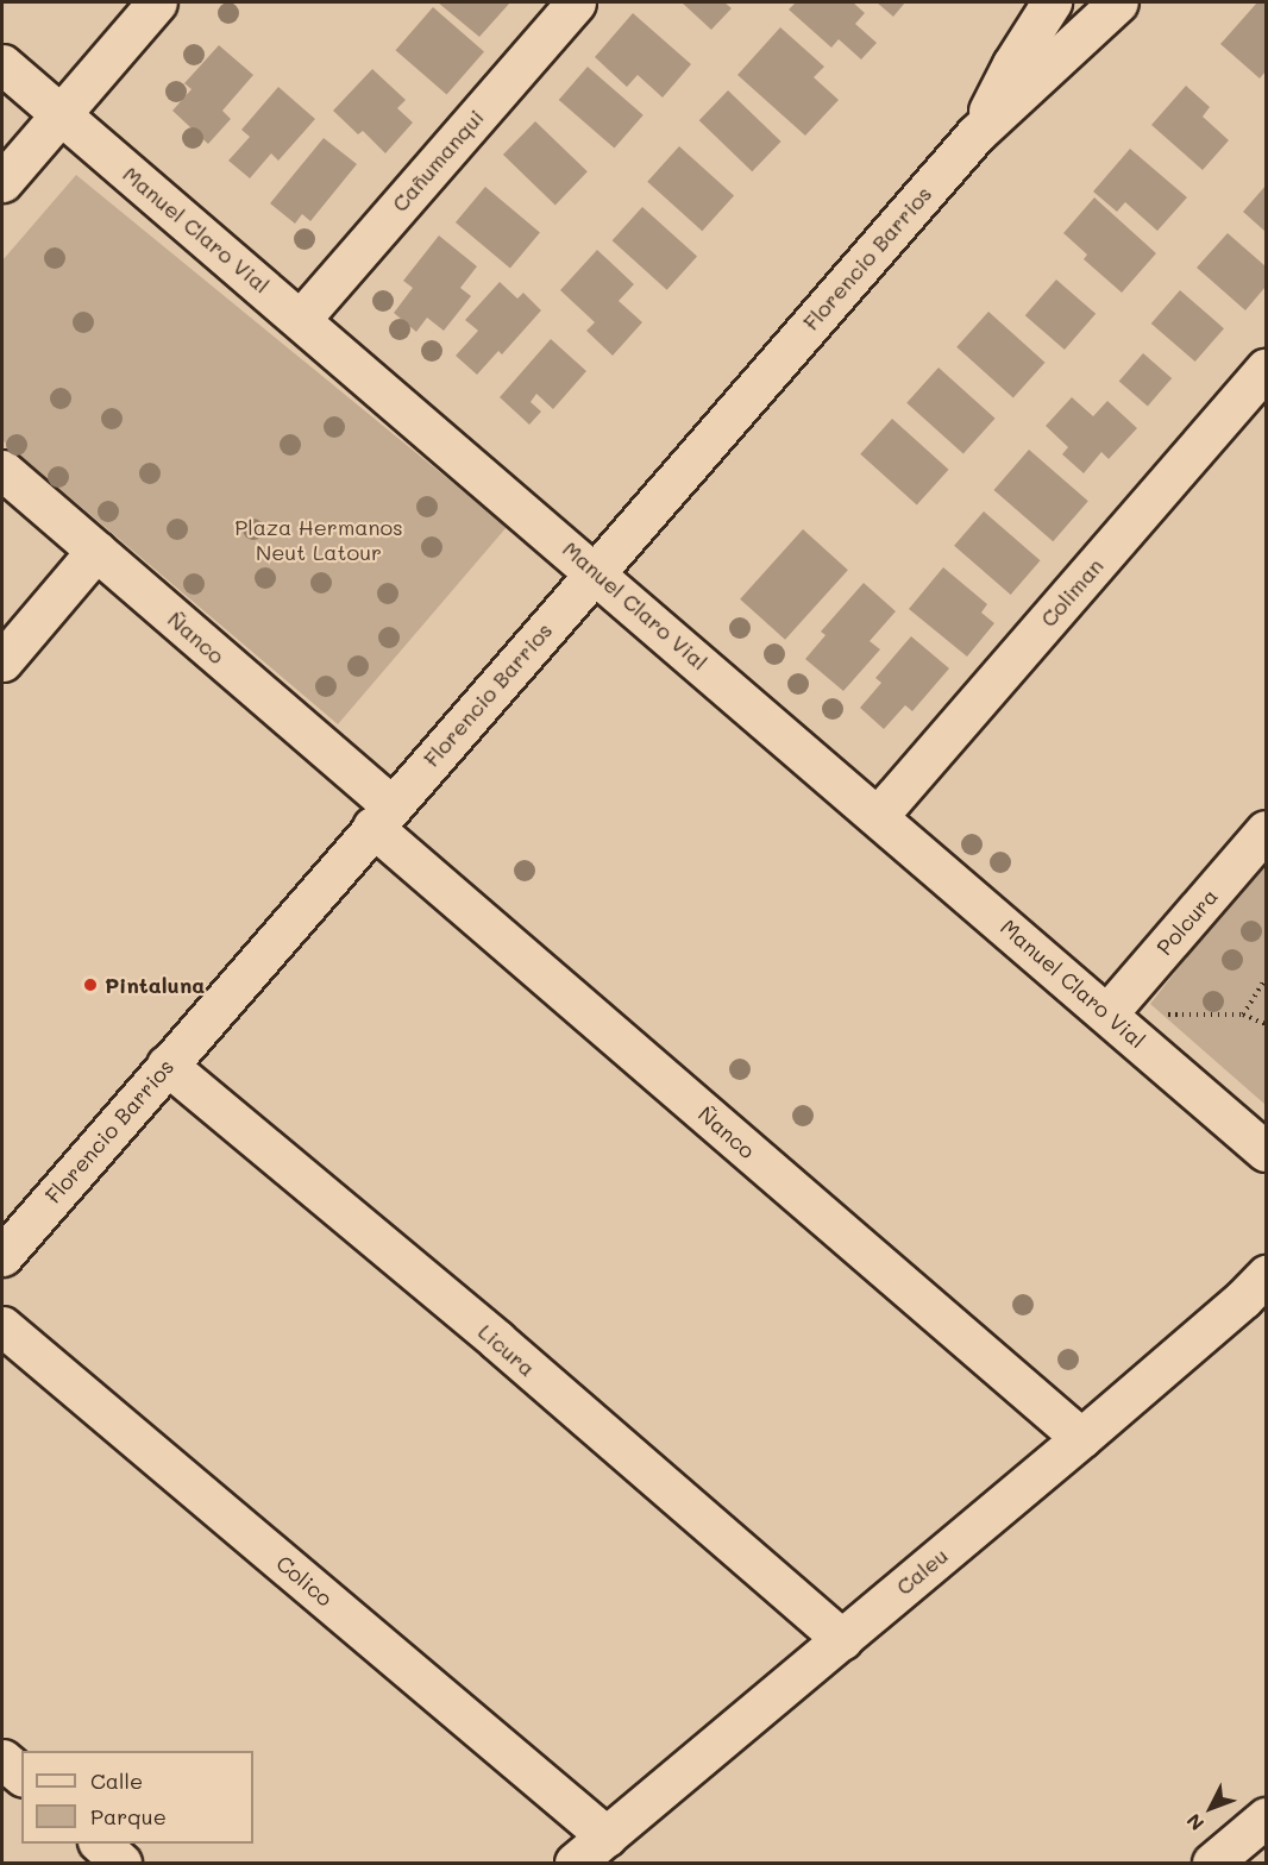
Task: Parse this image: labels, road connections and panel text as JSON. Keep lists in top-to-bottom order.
{
  "streets": {
    "street": [
      "Cañumanqui",
      "Manuel Claro Vial",
      "Florencio Barrios",
      "Coliman",
      "Ñanco",
      "Polcura",
      "Licura",
      "Caleu",
      "Colico"
    ]
  },
  "crossings": [
    ["Cañumanqui", "Manuel Claro Vial"],
    ["Manuel Claro Vial", "Florencio Barrios"],
    ["Manuel Claro Vial", "Coliman"],
    ["Manuel Claro Vial", "Polcura"],
    ["Florencio Barrios", "Ñanco"],
    ["Florencio Barrios", "Licura"],
    ["Ñanco", "Caleu"],
    ["Licura", "Caleu"],
    ["Caleu", "Colico"]
  ],
  "parks": ["Plaza Hermanos Neut Latour"],
  "places": ["Pintaluna"],
  "legend": ["Calle", "Parque"],
  "north": "bottom left"
}
